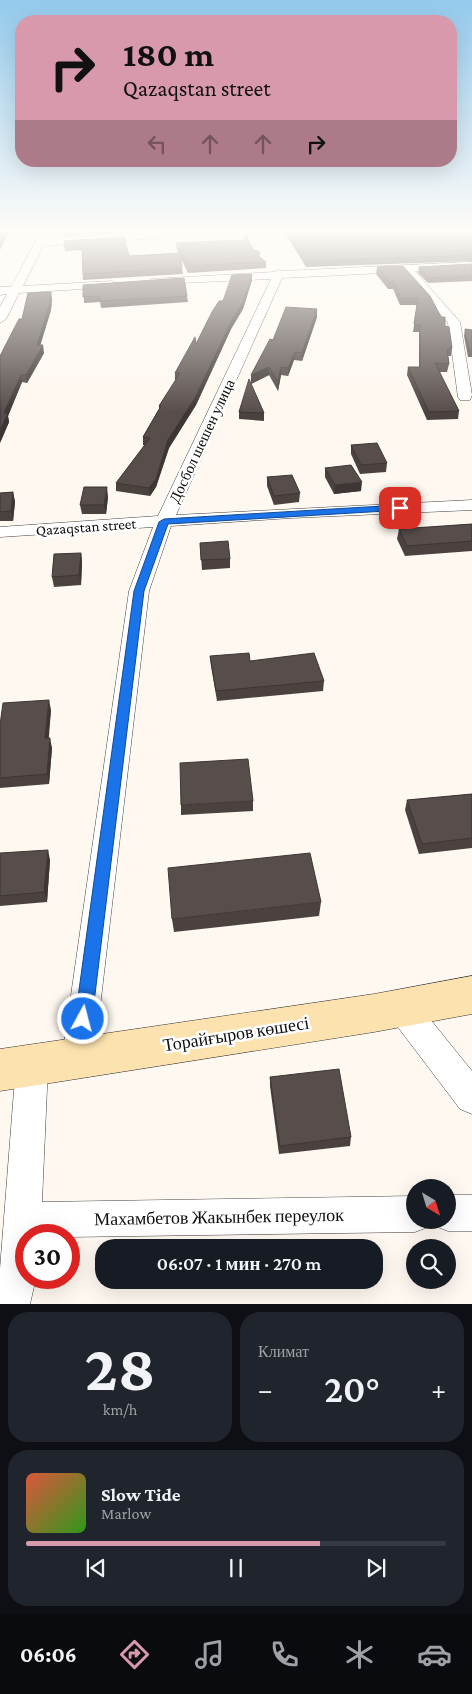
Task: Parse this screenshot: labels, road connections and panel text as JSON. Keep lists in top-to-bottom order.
{
  "streets": {
    "street": [
      "Досбол шешен улица",
      "Qazaqstan street",
      "Торайғыров көшесі",
      "Махамбетов Жакынбек переулок"
    ]
  },
  "crossings": [
    ["Досбол шешен улица", "Qazaqstan street"],
    ["Досбол шешен улица", "Торайғыров көшесі"]
  ],
  "north": "bottom right",
  "page": {
    "turn": ["180 m", "Qazaqstan street"],
    "limit": "30",
    "trip": "06:07 · 1 мин · 270 m",
    "tile": [
      ["28", "km/h"],
      "Климат"
    ],
    "heat": ["−", "20°", "+"],
    "song": ["Slow Tide", "Marlow"],
    "tabs": "06:06"
  }
}
